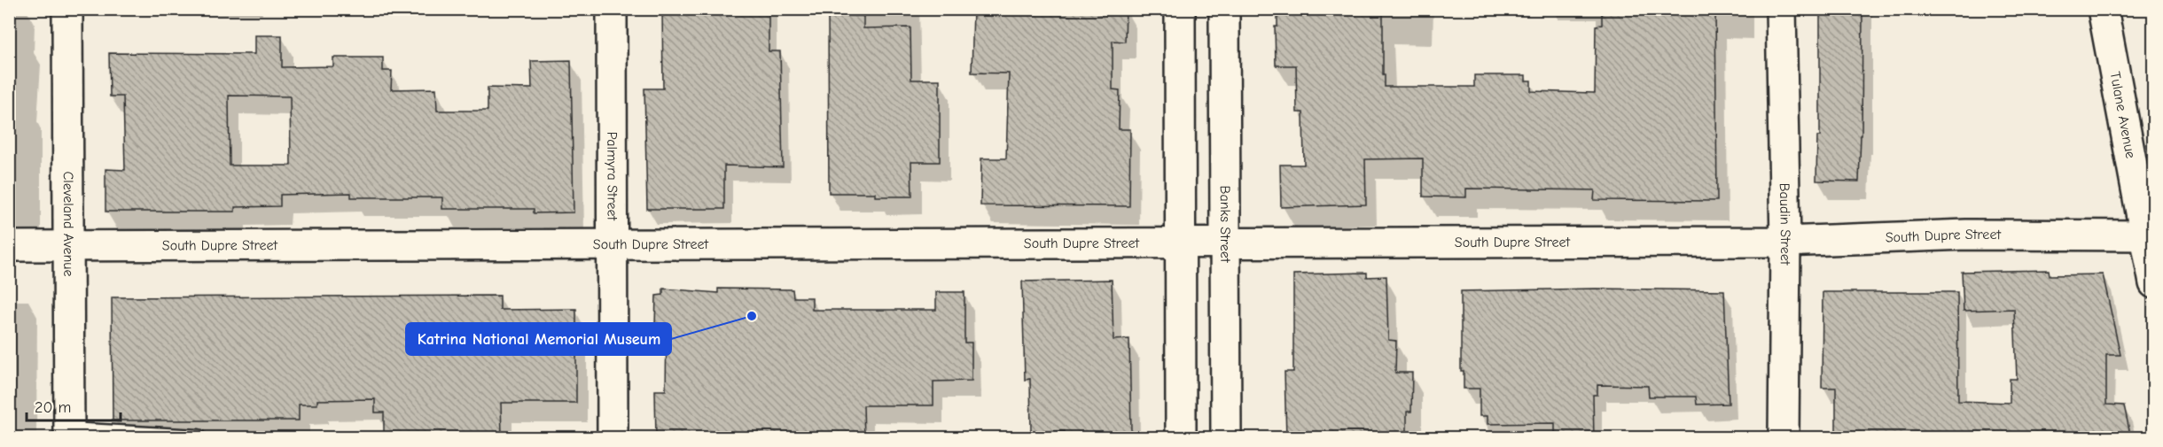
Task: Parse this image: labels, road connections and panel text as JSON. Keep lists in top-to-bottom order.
{
  "streets": {
    "street": [
      "Tulane Avenue",
      "Palmyra Street",
      "Banks Street",
      "Baudin Street",
      "Cleveland Avenue",
      "South Dupre Street"
    ]
  },
  "crossings": [
    ["Tulane Avenue", "South Dupre Street"],
    ["Palmyra Street", "South Dupre Street"],
    ["Banks Street", "South Dupre Street"],
    ["Baudin Street", "South Dupre Street"],
    ["Cleveland Avenue", "South Dupre Street"]
  ],
  "places": ["Katrina National Memorial Museum"],
  "scale_bar": "20 m"
}
